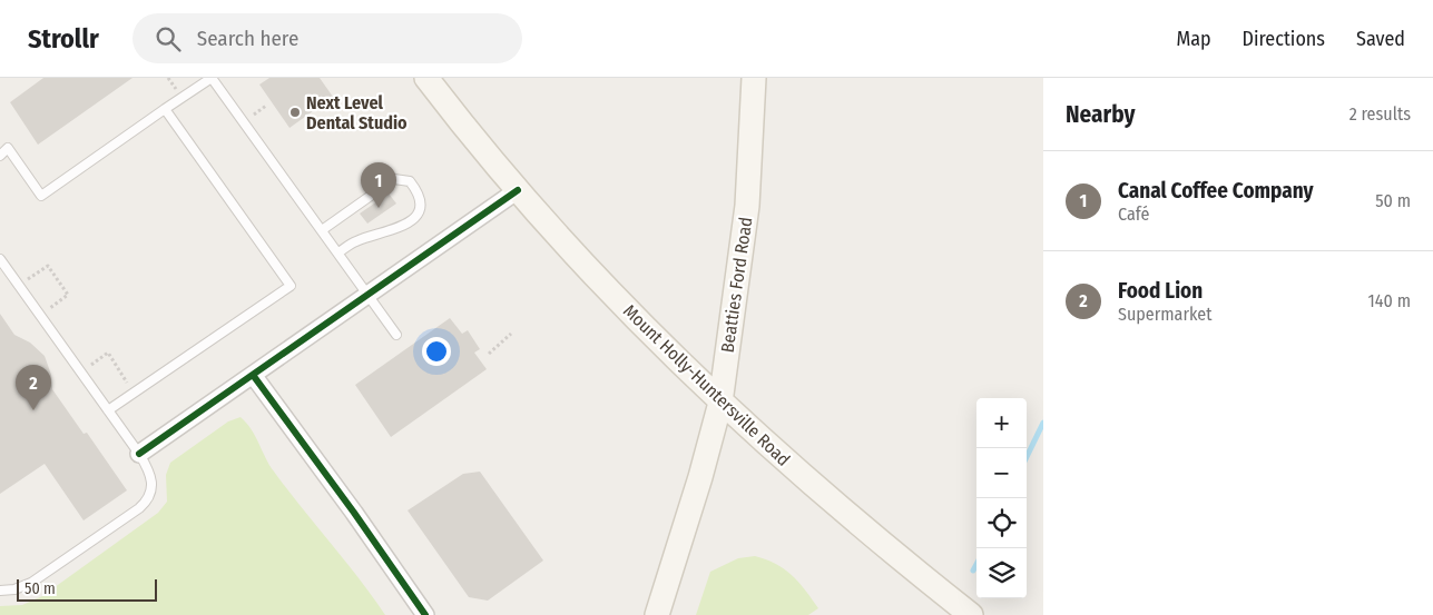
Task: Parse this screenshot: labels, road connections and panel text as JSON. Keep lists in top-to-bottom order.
{
  "streets": {
    "main road": ["Beatties Ford Road", "Mount Holly-Huntersville Road"]
  },
  "crossings": [
    ["Beatties Ford Road", "Mount Holly-Huntersville Road"]
  ],
  "places": ["Next Level Dental Studio"],
  "scale_bar": "50 m",
  "page": {
    "header": "Strollr",
    "search": "Search here",
    "nav": ["Map", "Directions", "Saved"],
    "heading": ["Nearby", "2 results"],
    "list": [
      {
        "mark": "1",
        "name": "Canal Coffee Company",
        "note": "Café",
        "value": "50 m"
      },
      {
        "mark": "2",
        "name": "Food Lion",
        "note": "Supermarket",
        "value": "140 m"
      }
    ],
    "pins": ["1", "2"],
    "map_buttons": ["+", "−"],
    "scale": "50 m"
  }
}
